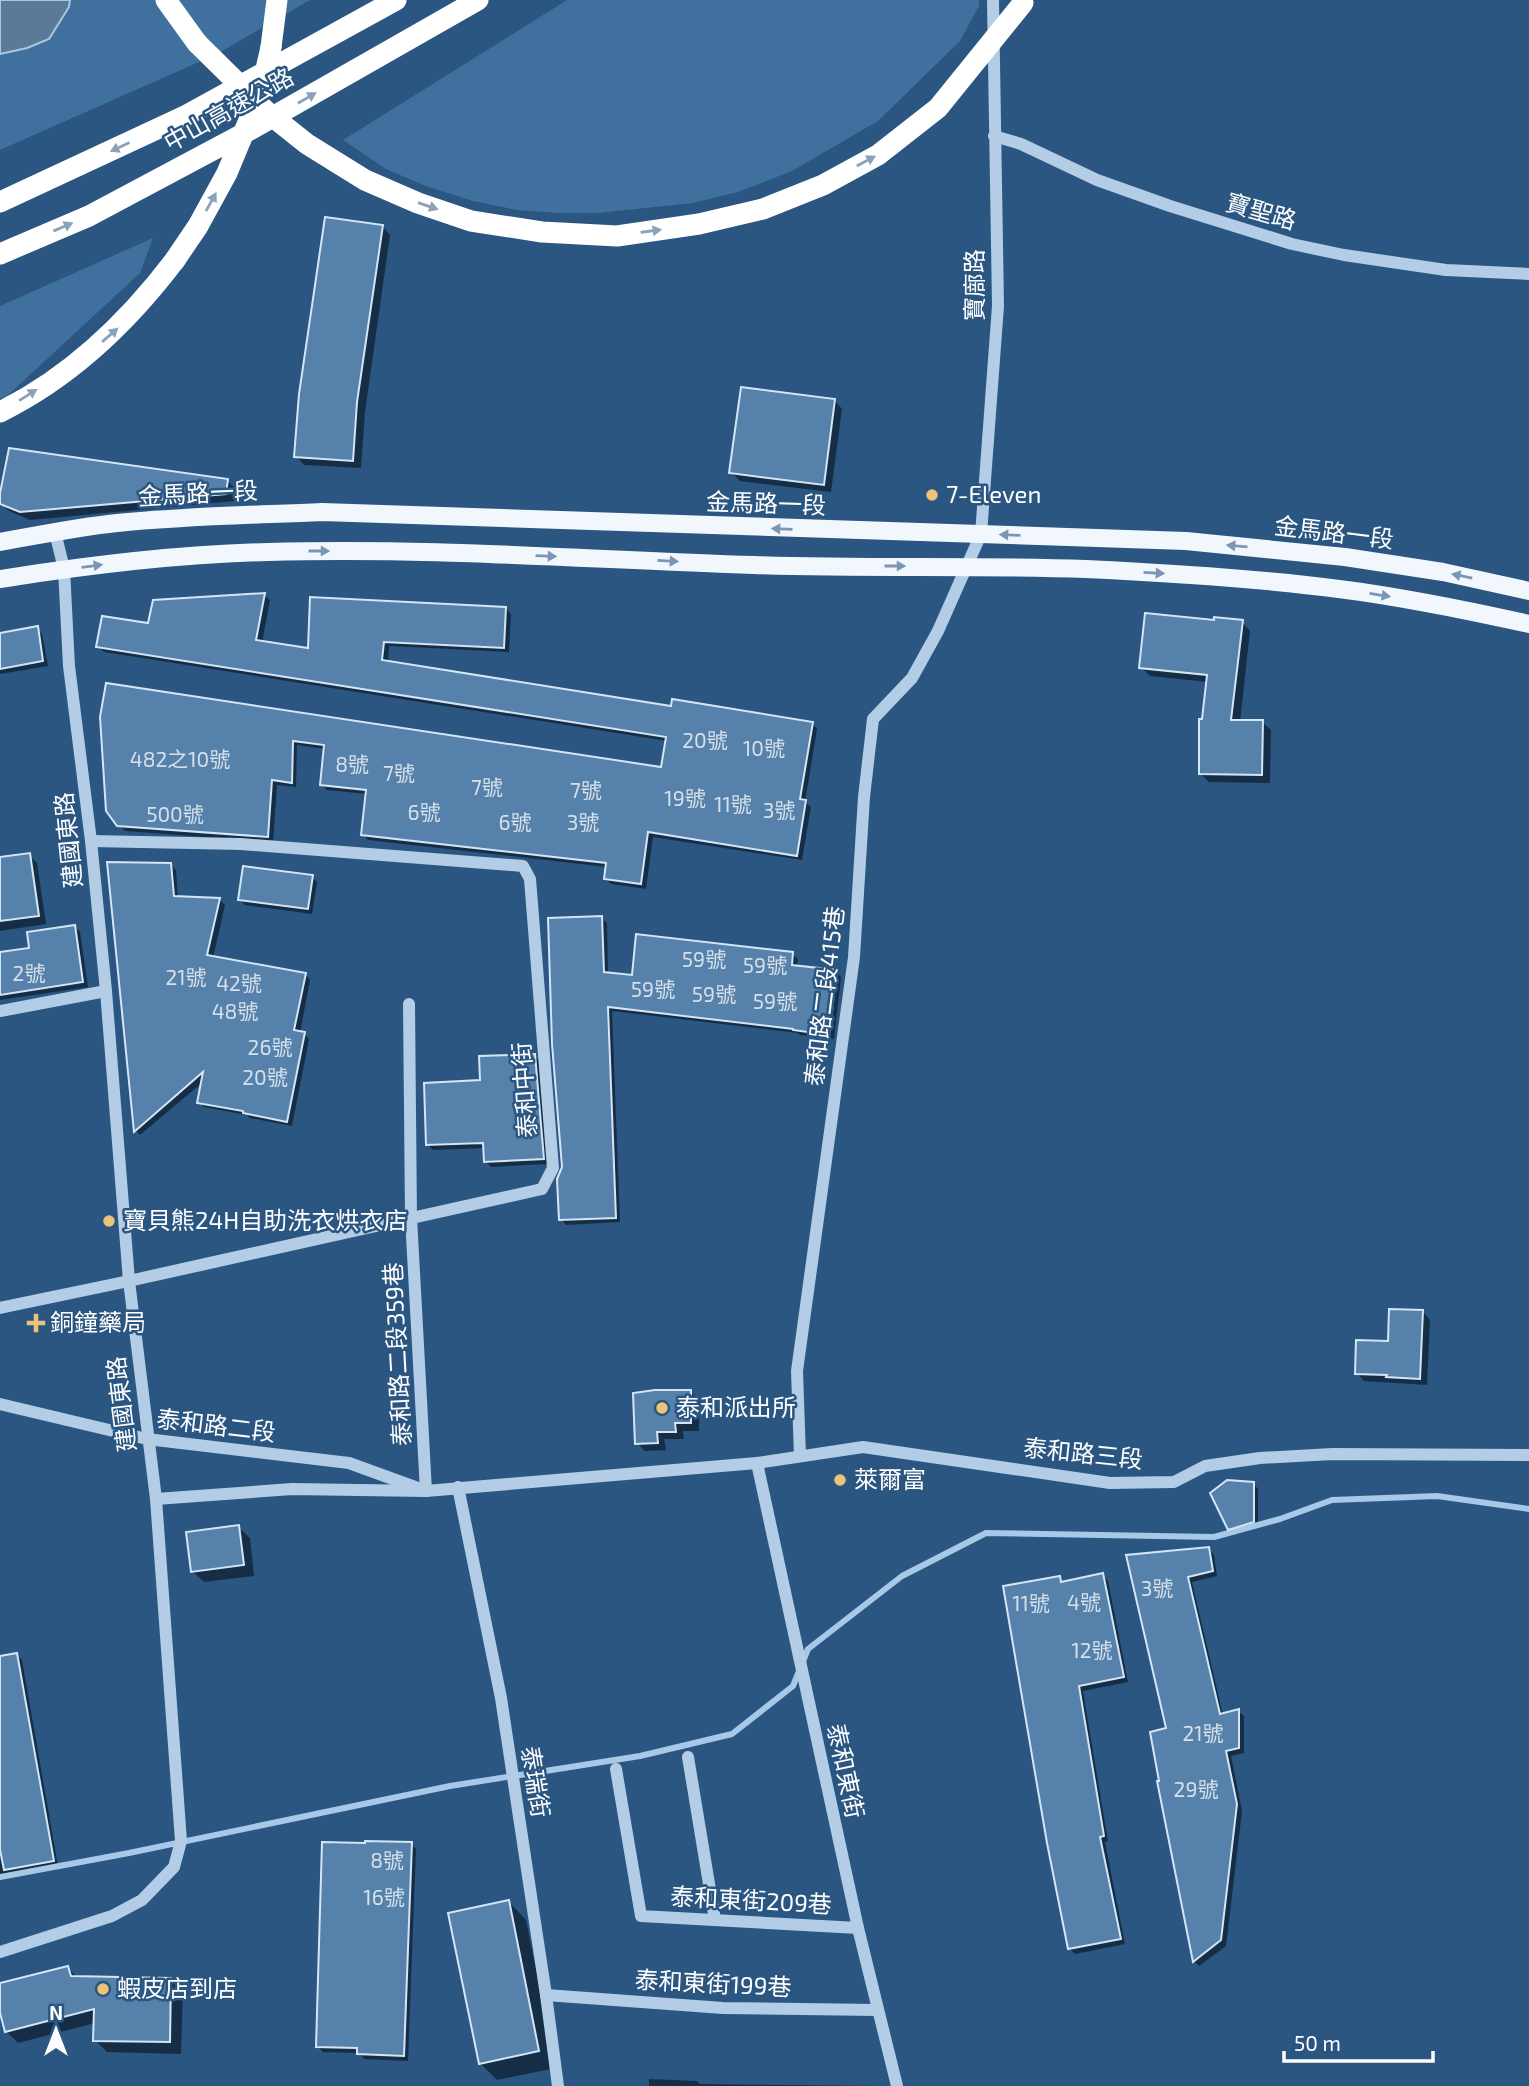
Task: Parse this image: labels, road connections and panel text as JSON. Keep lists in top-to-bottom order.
{
  "streets": {
    "highway": ["中山高速公路"],
    "main road": ["金馬路一段"],
    "street": [
      "寶聖路",
      "寶廍路",
      "建國東路",
      "泰和路二段415巷",
      "泰和中街",
      "泰和路二段359巷",
      "泰和路二段",
      "泰和路三段",
      "泰和東街",
      "泰瑞街",
      "泰和東街209巷",
      "泰和東街199巷"
    ]
  },
  "crossings": [
    ["寶聖路", "寶廍路"],
    ["寶廍路", "金馬路一段"],
    ["寶廍路", "泰和路二段415巷"],
    ["金馬路一段", "建國東路"],
    ["建國東路", "泰和中街"],
    ["建國東路", "泰和路二段"],
    ["泰和路二段415巷", "泰和路二段"],
    ["泰和路二段415巷", "泰和路三段"],
    ["泰和中街", "泰和路二段359巷"],
    ["泰和路二段359巷", "泰和路二段"],
    ["泰和路二段", "泰和路三段"],
    ["泰和路二段", "泰和東街"],
    ["泰和路二段", "泰瑞街"],
    ["泰和東街", "泰和東街209巷"],
    ["泰和東街", "泰和東街199巷"],
    ["泰瑞街", "泰和東街199巷"]
  ],
  "places": {
    "other": [
      "7-Eleven",
      "寶貝熊24H自助洗衣烘衣店",
      "泰和派出所",
      "萊爾富",
      "蝦皮店到店"
    ],
    "health": ["銅鐘藥局"]
  },
  "house_numbers": [
    "20號",
    "10號",
    "482之10號",
    "8號",
    "7號",
    "7號",
    "7號",
    "19號",
    "11號",
    "3號",
    "6號",
    "500號",
    "6號",
    "3號",
    "59號",
    "59號",
    "2號",
    "21號",
    "42號",
    "59號",
    "59號",
    "59號",
    "48號",
    "26號",
    "20號",
    "3號",
    "4號",
    "11號",
    "12號",
    "21號",
    "29號",
    "8號",
    "16號"
  ],
  "scale_bar": "50 m",
  "north": "top"
}
